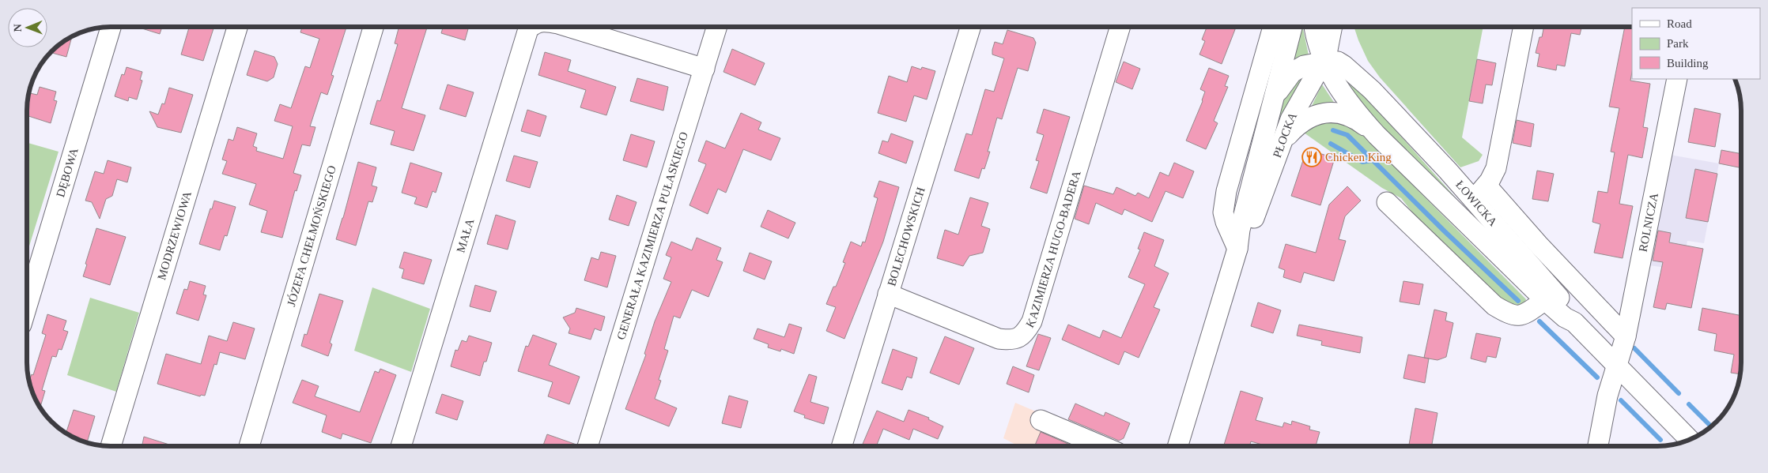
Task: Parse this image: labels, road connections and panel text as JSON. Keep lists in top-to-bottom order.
{
  "streets": {
    "street": [
      "PŁOCKA",
      "DĘBOWA",
      "ŁOWICKA",
      "ROLNICZA",
      "MODRZEWIOWA",
      "MAŁA",
      "JÓZEFA CHEŁMOŃSKIEGO",
      "GENERAŁA KAZIMIERZA PUŁASKIEGO",
      "BOLECHOWSKICH",
      "KAZIMIERZA HUGO-BADERA"
    ]
  },
  "crossings": [
    ["PŁOCKA", "ŁOWICKA"],
    ["ŁOWICKA", "ROLNICZA"],
    ["MAŁA", "GENERAŁA KAZIMIERZA PUŁASKIEGO"],
    ["BOLECHOWSKICH", "KAZIMIERZA HUGO-BADERA"]
  ],
  "places": {
    "restaurant": ["Chicken King"]
  },
  "legend": ["Road", "Park", "Building"],
  "north": "left"
}
